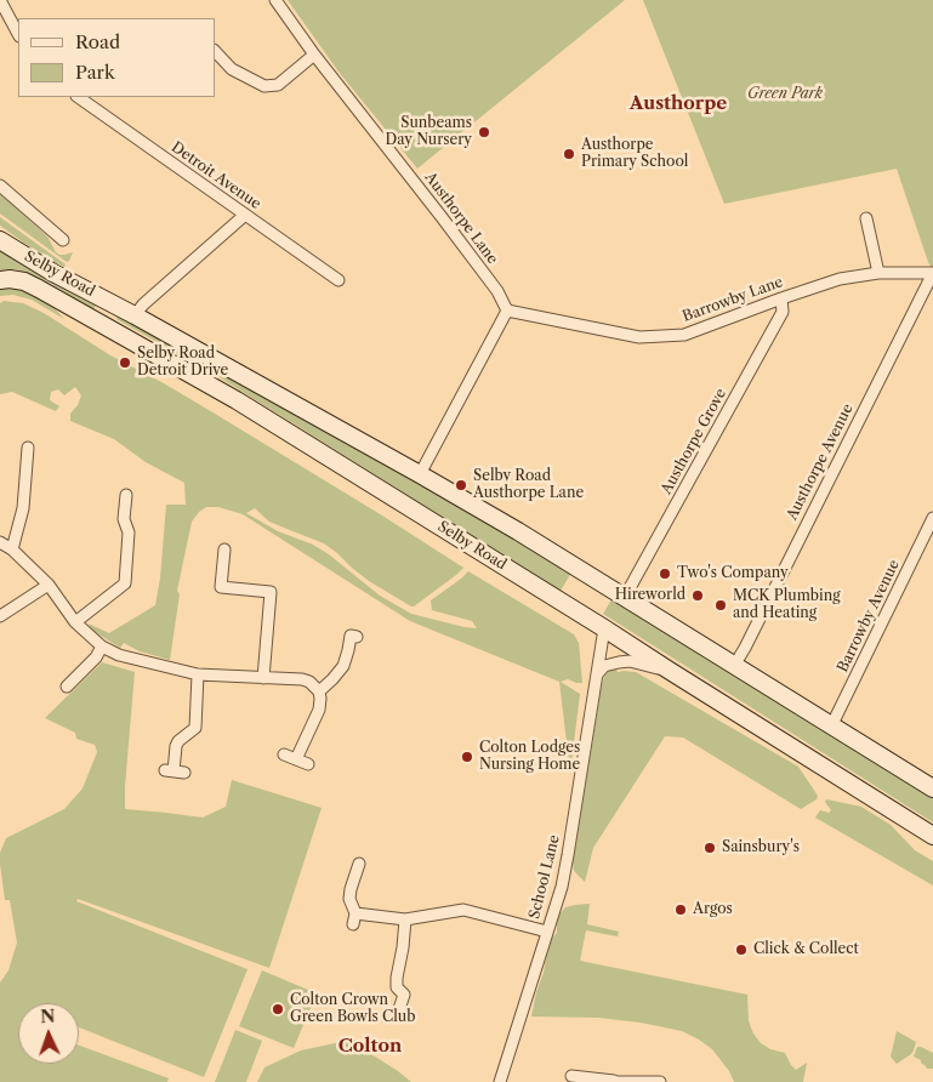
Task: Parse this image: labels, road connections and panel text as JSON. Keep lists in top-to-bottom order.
{
  "streets": {
    "main road": ["Selby Road"],
    "street": [
      "Detroit Avenue",
      "Austhorpe Lane",
      "Barrowby Lane",
      "Austhorpe Grove",
      "Austhorpe Avenue",
      "Barrowby Avenue",
      "School Lane"
    ]
  },
  "crossings": [
    ["Austhorpe Lane", "Barrowby Lane"],
    ["Selby Road", "Austhorpe Grove"],
    ["Selby Road", "Austhorpe Avenue"],
    ["Selby Road", "Barrowby Avenue"],
    ["Selby Road", "School Lane"],
    ["Barrowby Lane", "Austhorpe Grove"],
    ["Barrowby Lane", "Austhorpe Avenue"]
  ],
  "districts": ["Austhorpe", "Colton"],
  "parks": ["Green Park"],
  "places": [
    "Sunbeams Day Nursery",
    "Austhorpe Primary School",
    "Selby Road Detroit Drive",
    "Selby Road Austhorpe Lane",
    "Two's Company",
    "Hireworld",
    "MCK Plumbing and Heating",
    "Colton Lodges Nursing Home",
    "Sainsbury's",
    "Argos",
    "Click & Collect",
    "Colton Crown Green Bowls Club"
  ],
  "legend": ["Road", "Park"],
  "north": "top"
}
